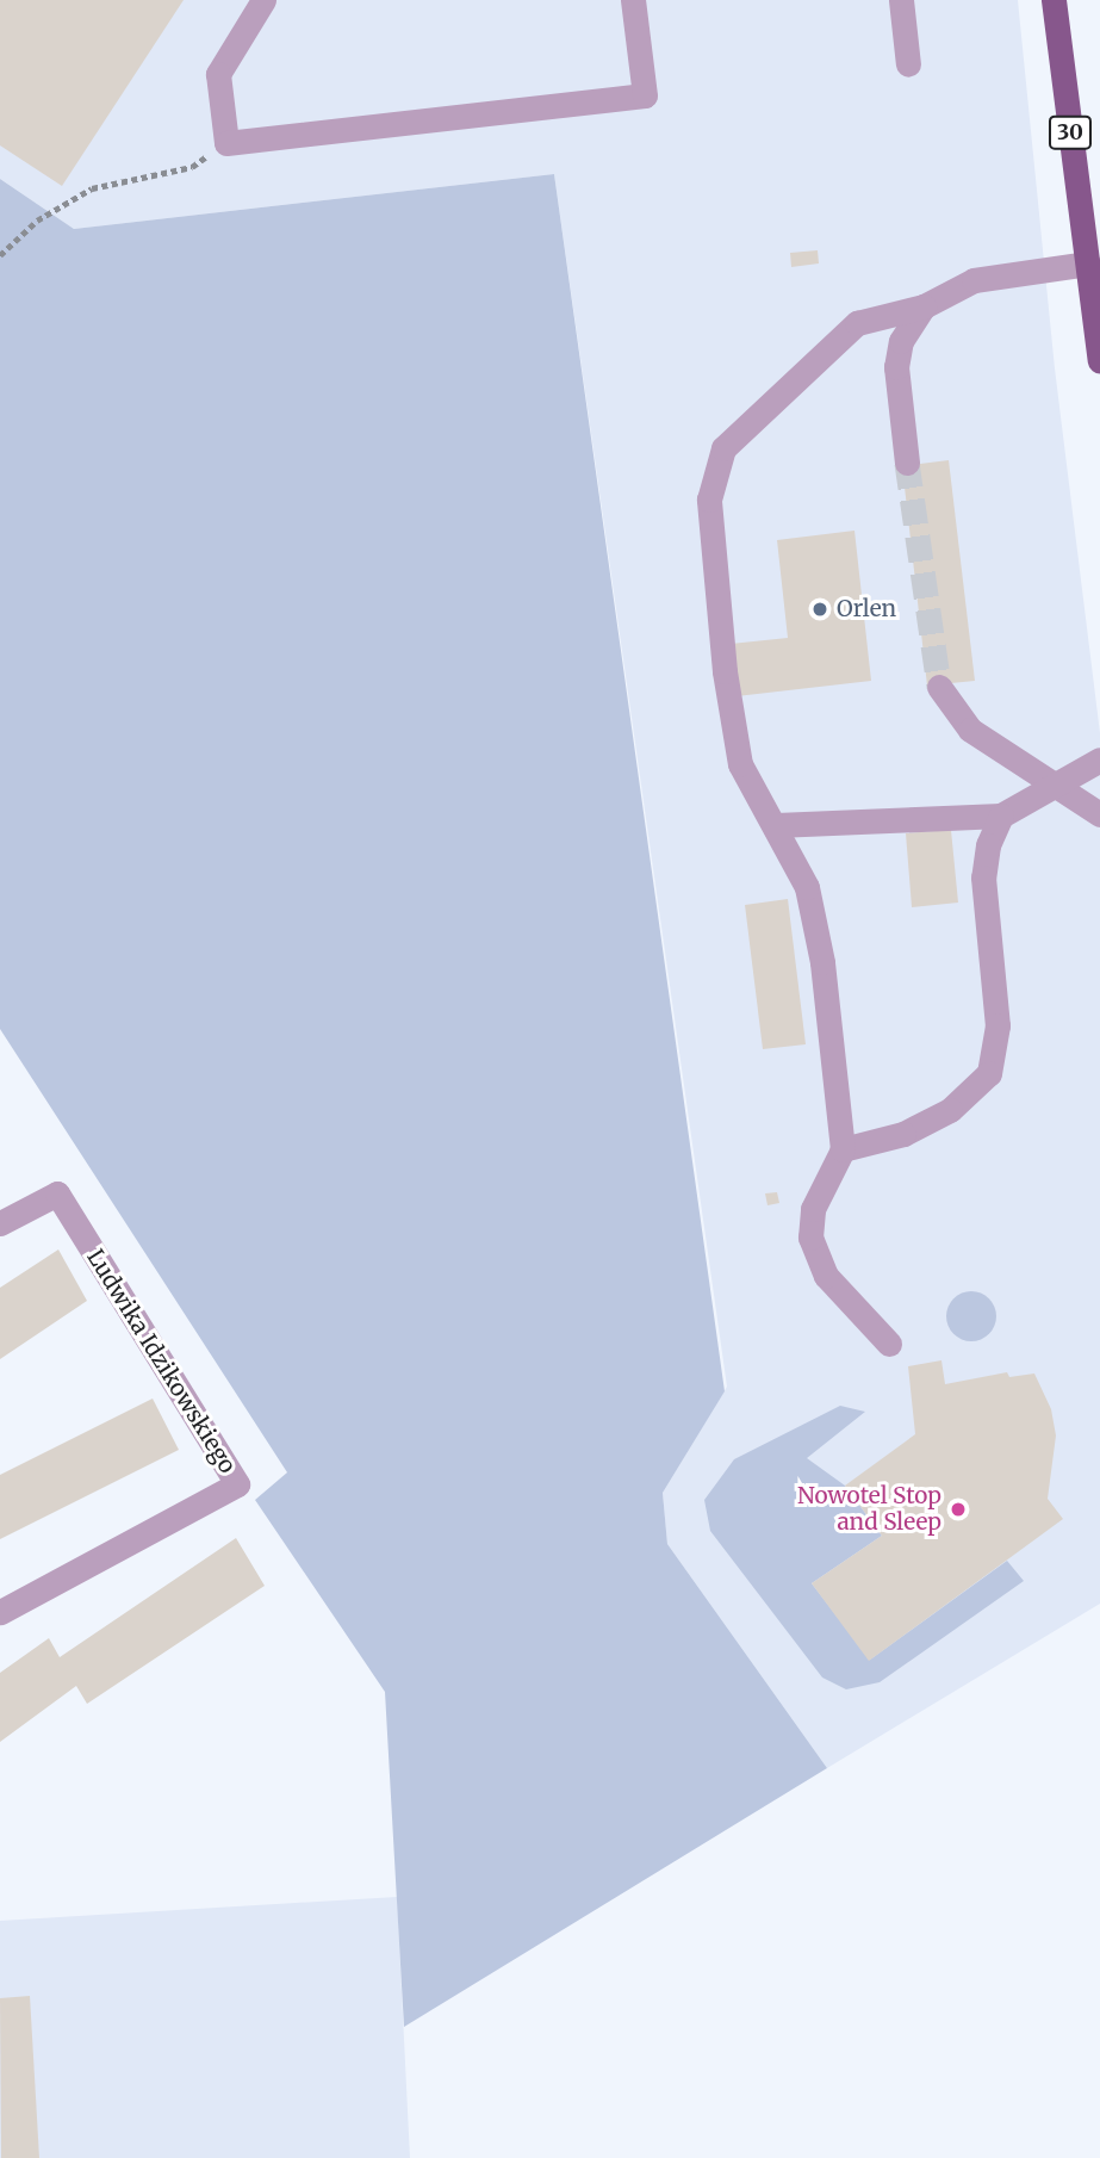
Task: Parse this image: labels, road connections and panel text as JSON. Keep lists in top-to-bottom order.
{
  "streets": {
    "main road": ["30"],
    "street": ["Ludwika Idzikowskiego"]
  },
  "places": ["Orlen", "Nowotel Stop and Sleep"]
}
